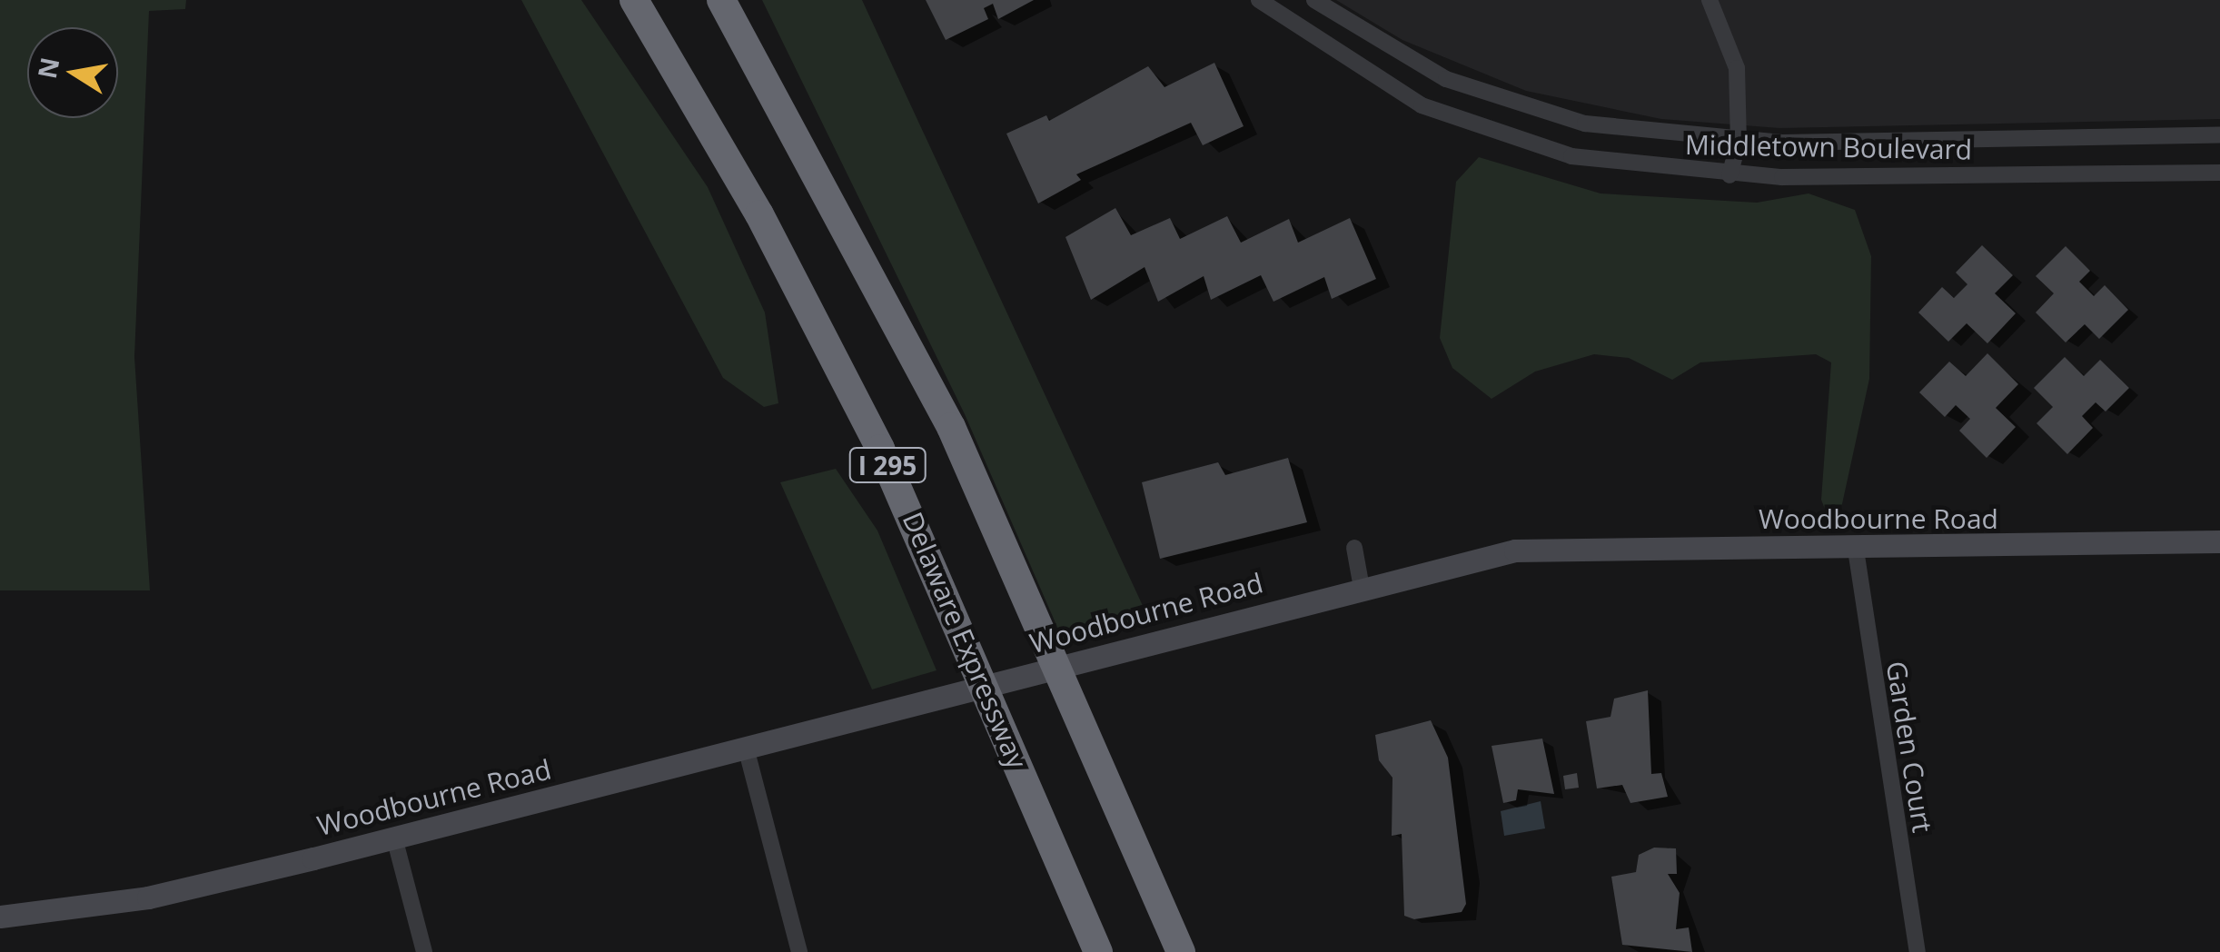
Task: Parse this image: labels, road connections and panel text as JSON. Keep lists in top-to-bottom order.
{
  "streets": {
    "highway": ["I 295", "Delaware Expressway"],
    "main road": ["Woodbourne Road"],
    "street": ["Middletown Boulevard", "Garden Court"]
  },
  "crossings": [
    ["Woodbourne Road", "Garden Court"]
  ],
  "north": "left"
}
